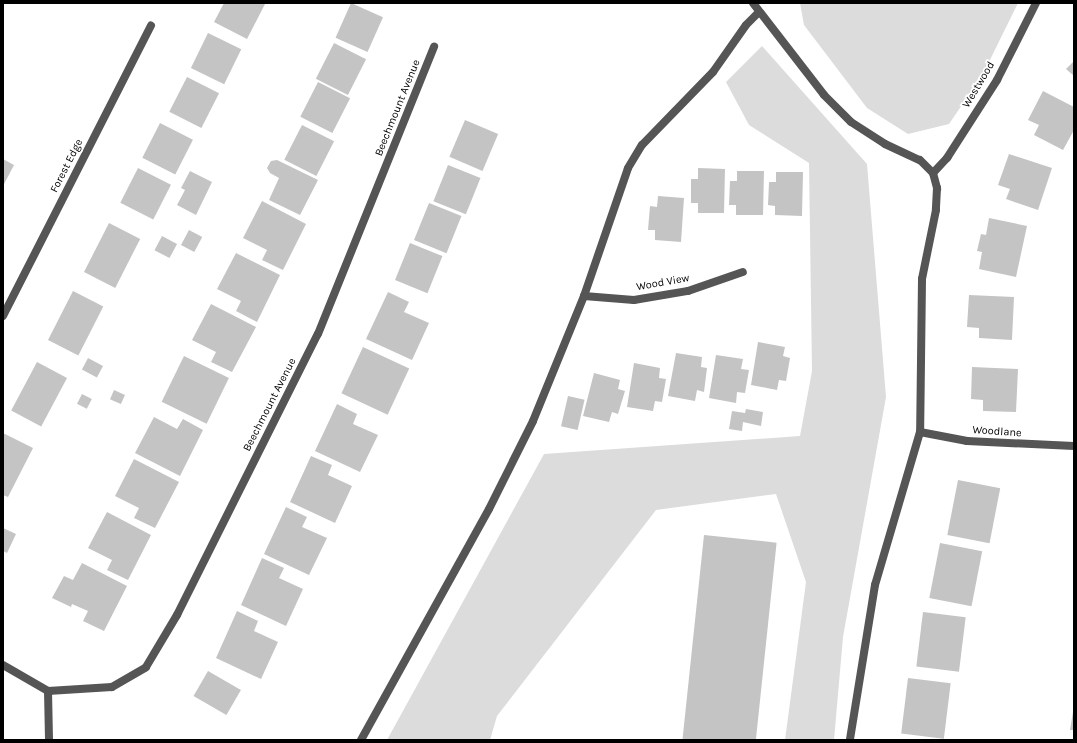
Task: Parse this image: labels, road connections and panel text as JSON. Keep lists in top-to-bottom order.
{
  "streets": {
    "street": [
      "Westwood",
      "Beechmount Avenue",
      "Forest Edge",
      "Wood View",
      "Woodlane"
    ]
  }
}
